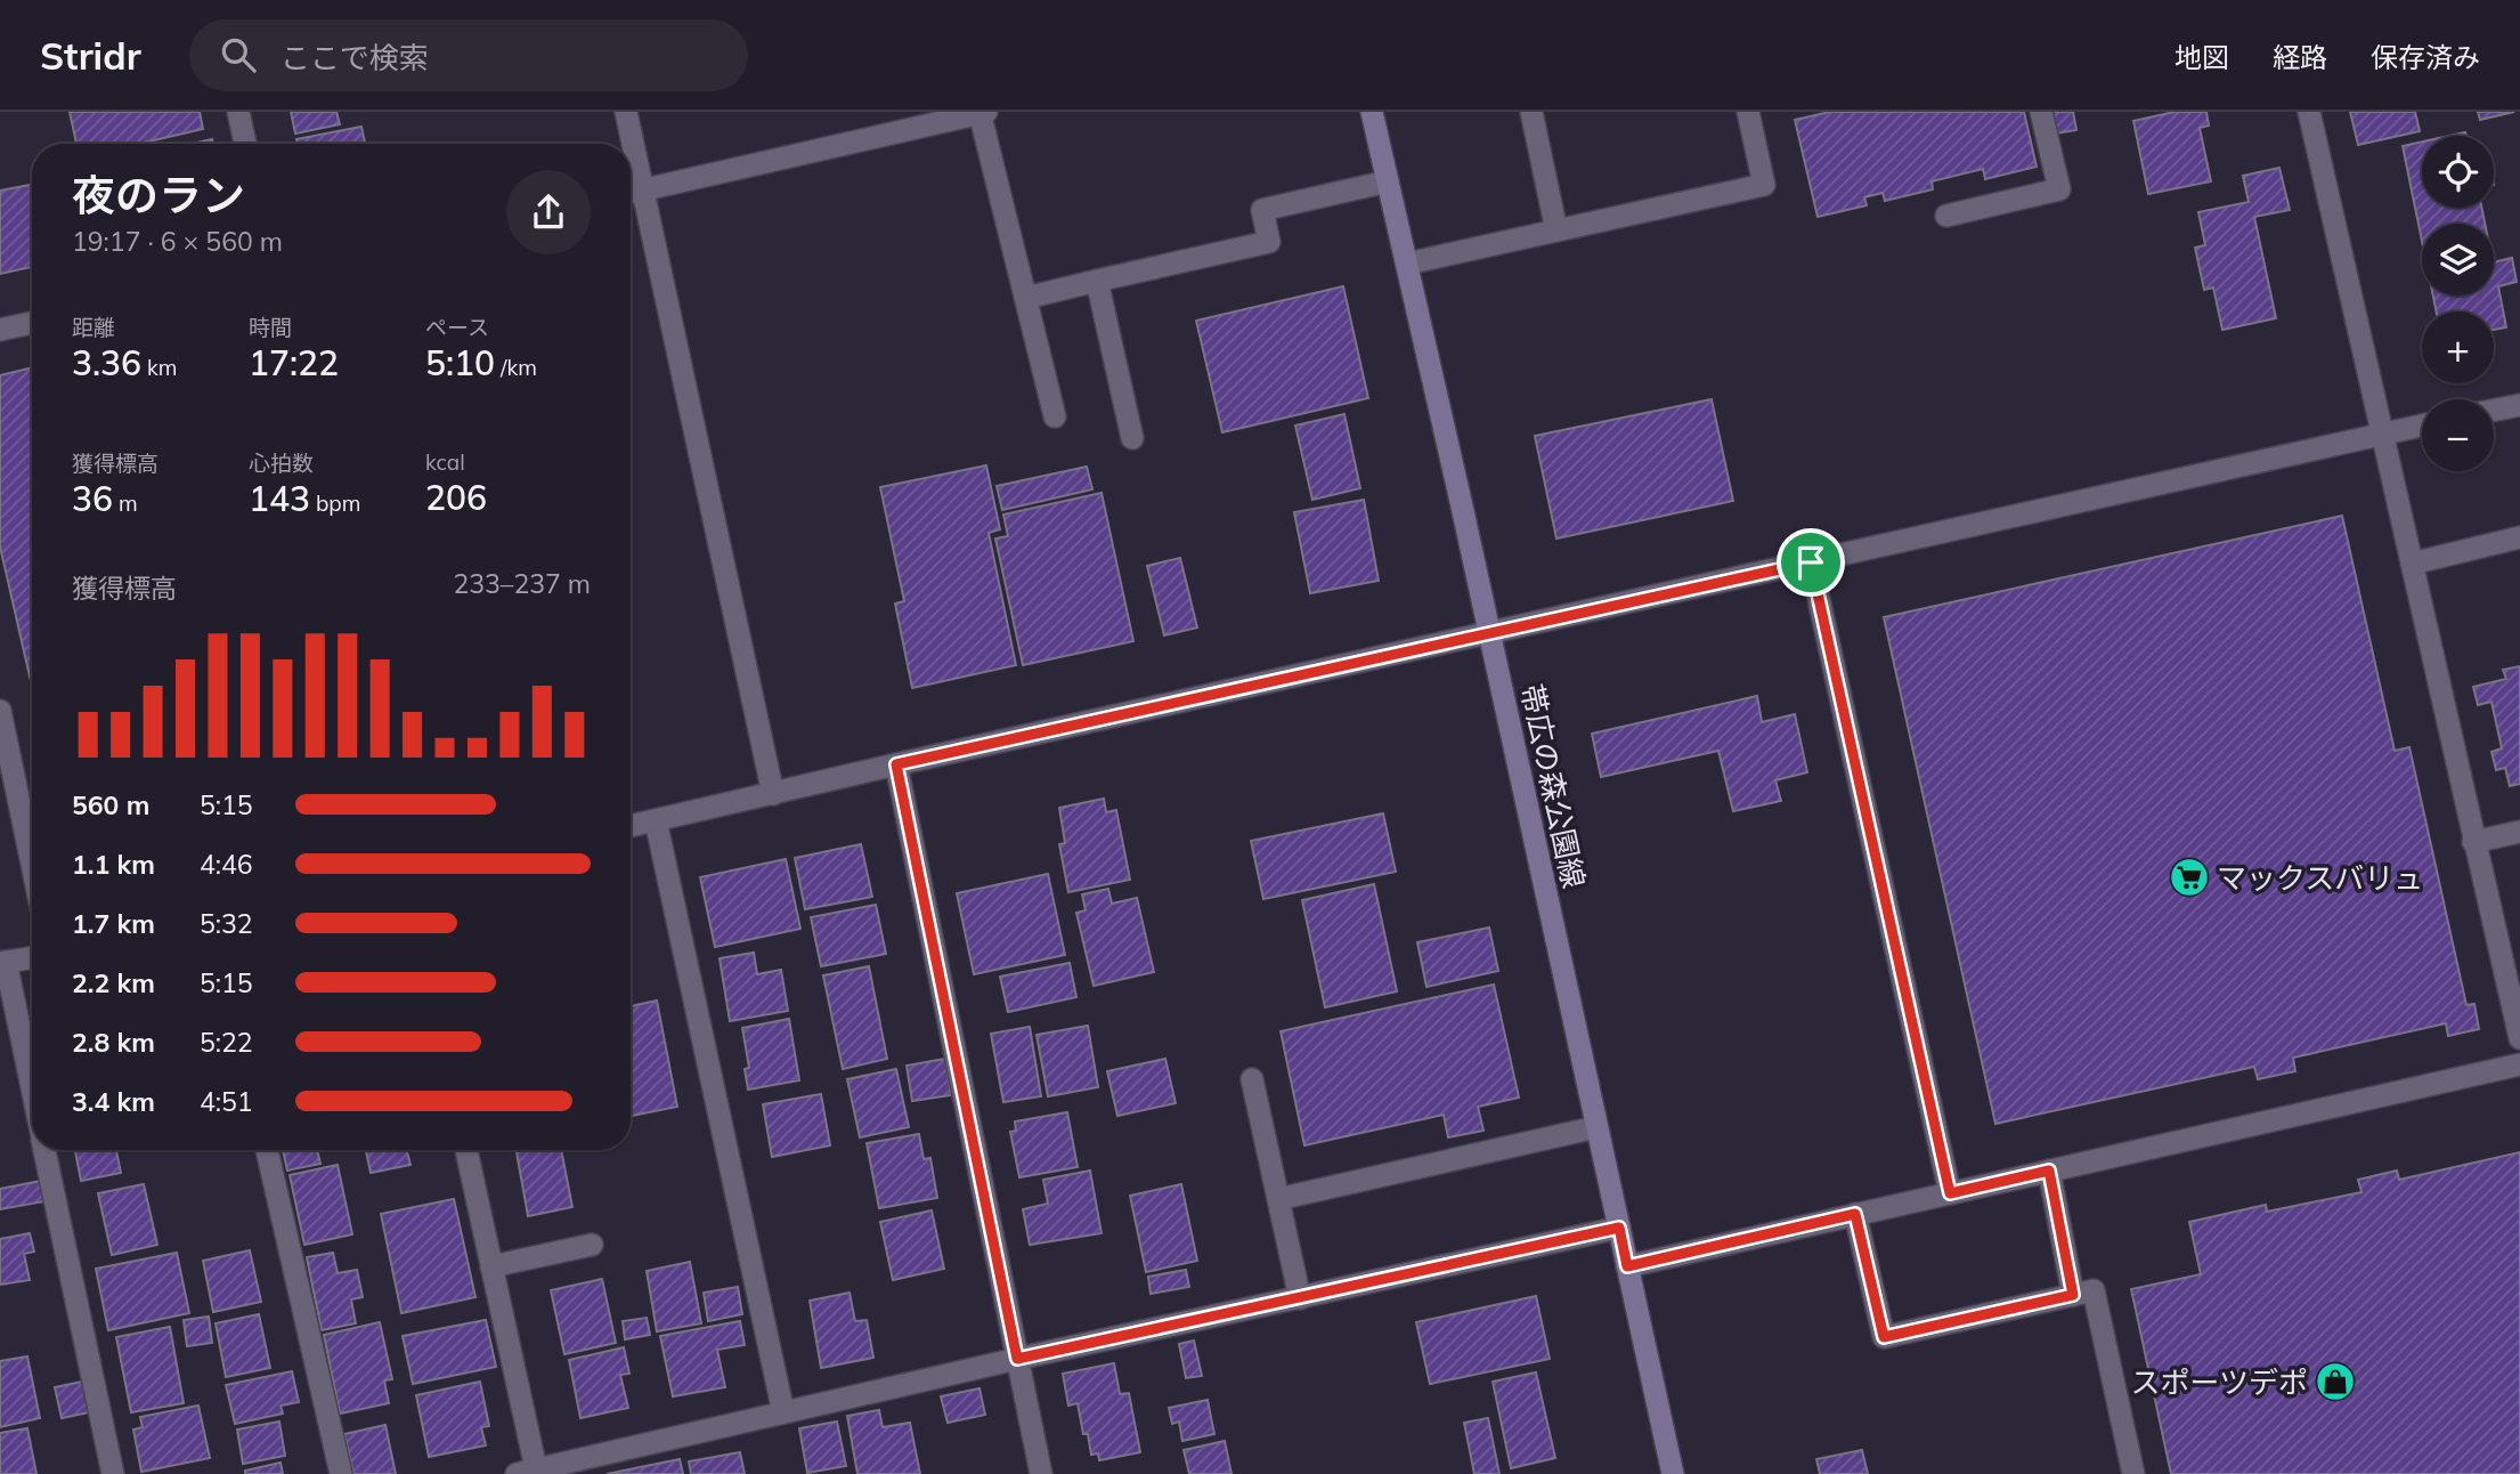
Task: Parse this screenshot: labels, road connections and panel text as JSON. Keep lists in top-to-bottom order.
{
  "streets": {
    "main road": ["帯広の森公園線"]
  },
  "places": {
    "supermarket": ["マックスバリュ"],
    "shop": ["スポーツデポ"]
  },
  "page": {
    "header": "Stridr",
    "search": "ここで検索",
    "nav": ["地図", "経路", "保存済み"],
    "map_buttons": ["+", "−"],
    "heading": ["夜のラン", "19:17 · 6 × 560 m"],
    "stats": [
      ["距離", "3.36 km"],
      ["時間", "17:22"],
      ["ペース", "5:10 /km"],
      ["獲得標高", "36 m"],
      ["心拍数", "143 bpm"],
      ["kcal", "206"]
    ],
    "chart": ["獲得標高", "233–237 m"],
    "list": [
      {
        "name": "560 m",
        "note": "5:15"
      },
      {
        "name": "1.1 km",
        "note": "4:46"
      },
      {
        "name": "1.7 km",
        "note": "5:32"
      },
      {
        "name": "2.2 km",
        "note": "5:15"
      },
      {
        "name": "2.8 km",
        "note": "5:22"
      },
      {
        "name": "3.4 km",
        "note": "4:51"
      }
    ]
  }
}
